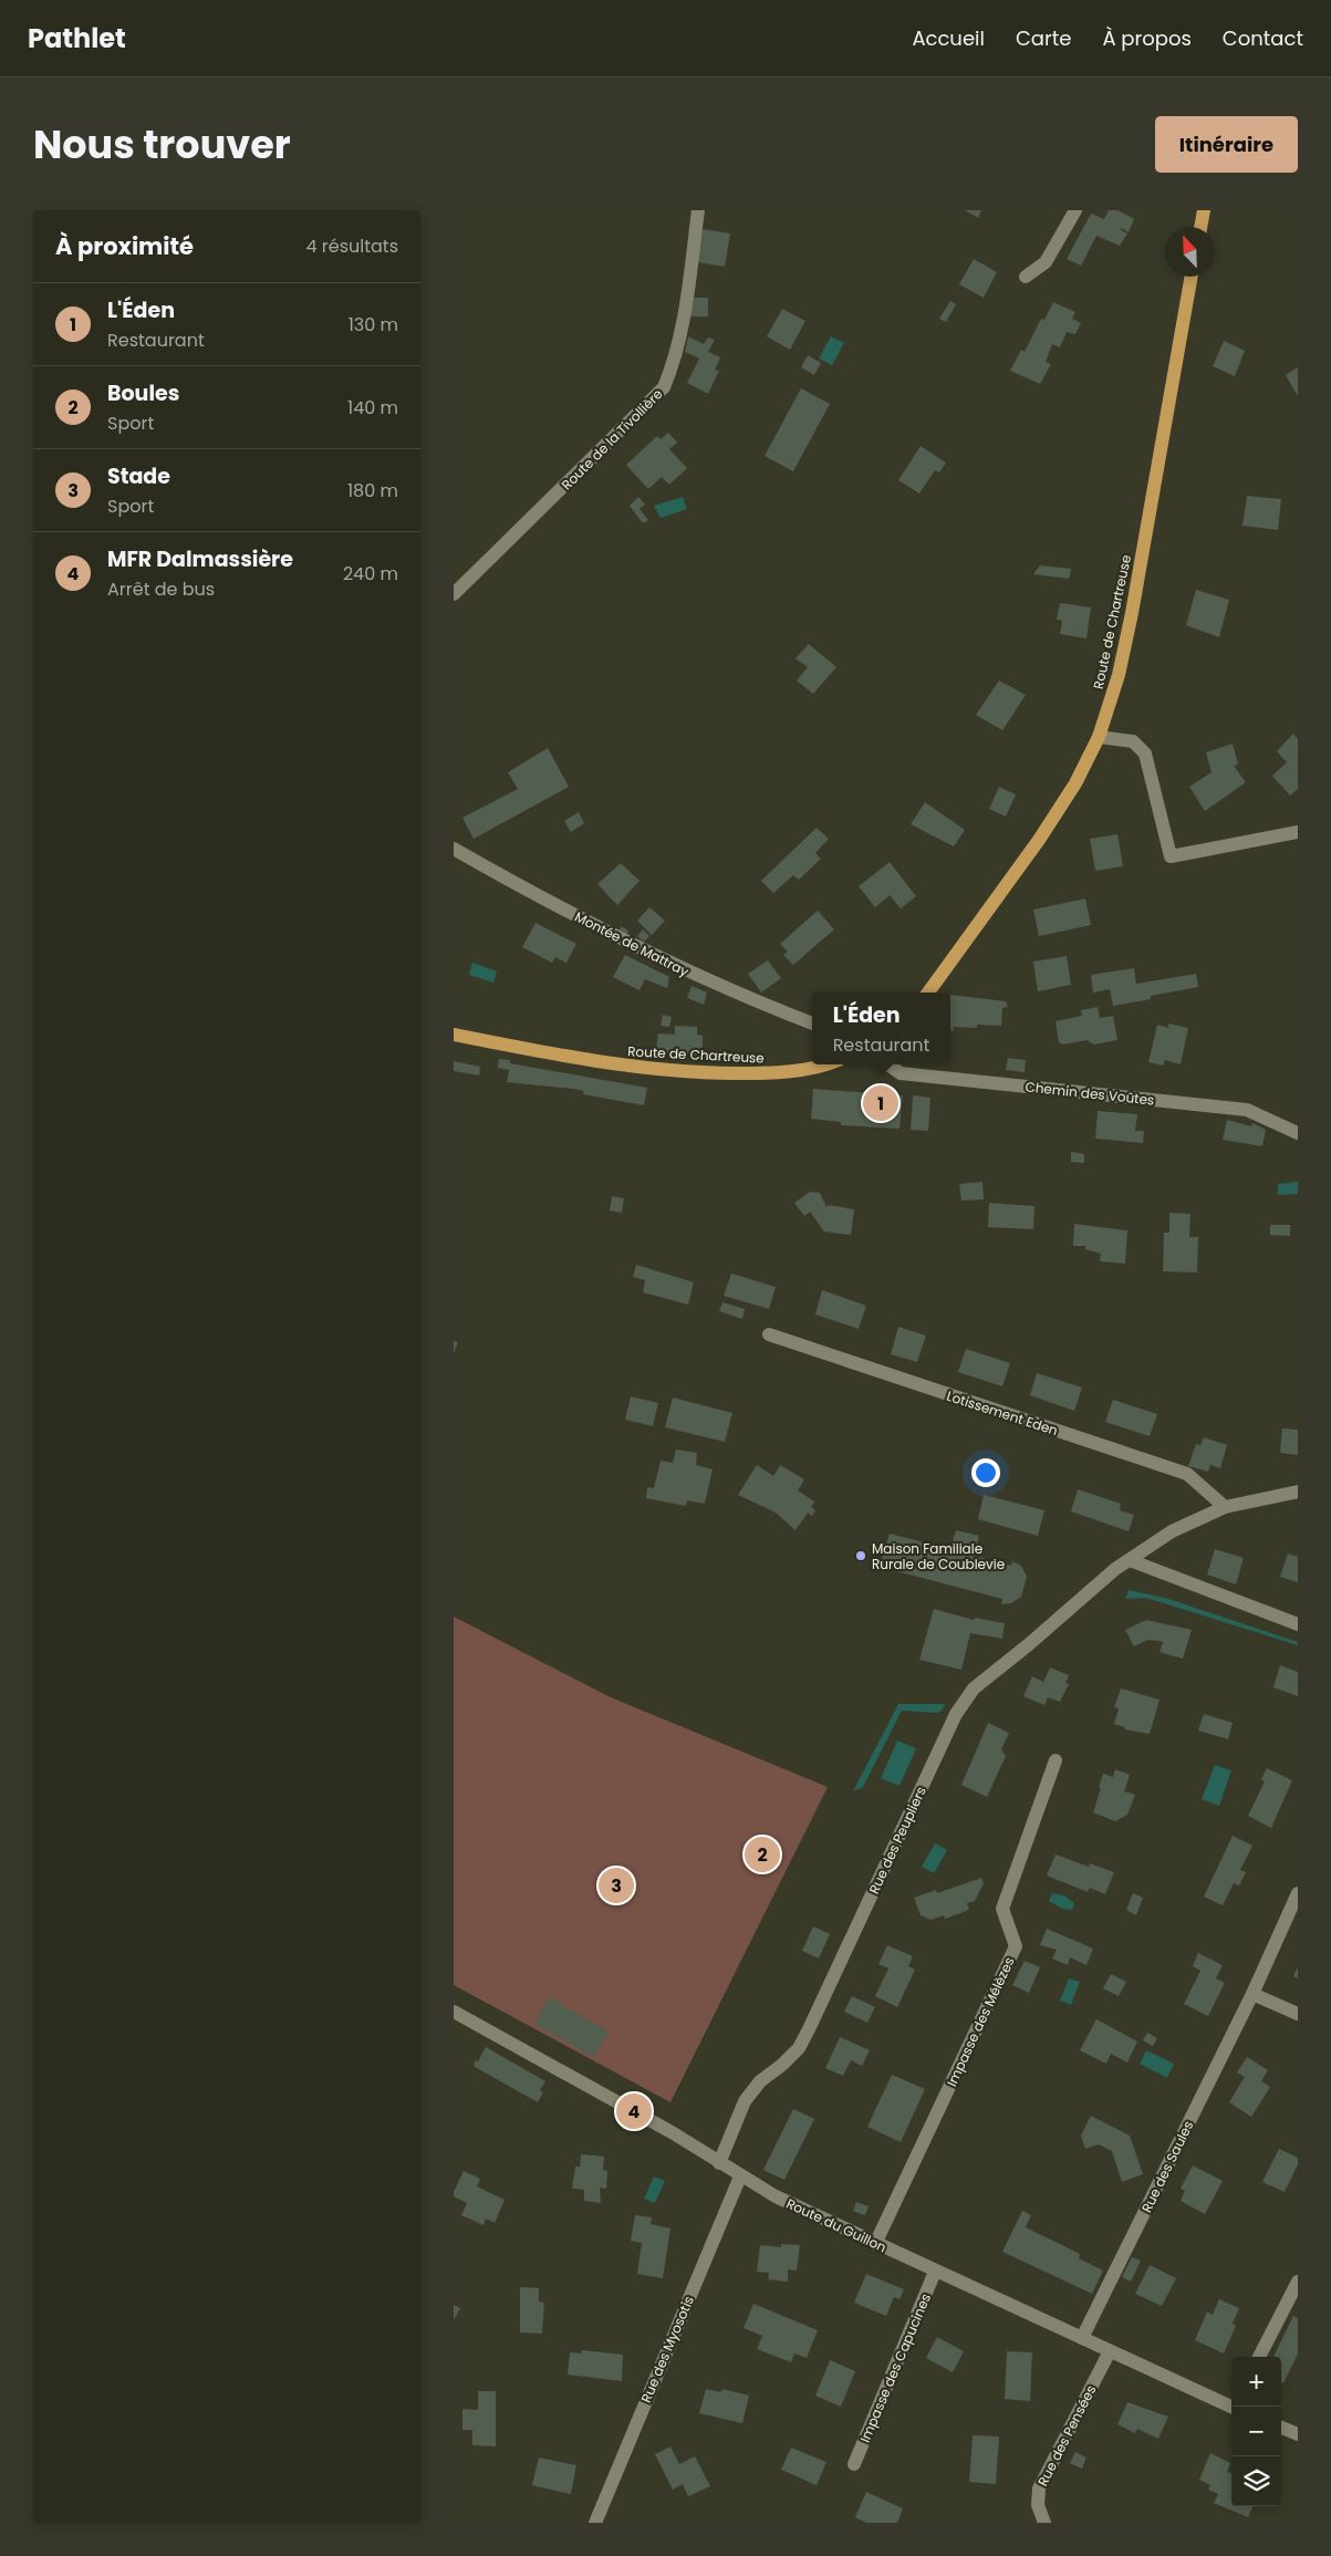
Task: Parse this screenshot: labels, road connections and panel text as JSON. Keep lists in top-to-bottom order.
{
  "streets": {
    "main road": ["Route de Chartreuse"],
    "street": [
      "Route de la Tivollière",
      "Montée de Mattray",
      "Chemin des Voûtes",
      "Lotissement Eden",
      "Rue des Peupliers",
      "Impasse des Mélèzes",
      "Rue des Saules",
      "Route du Guillon",
      "Rue des Myosotis",
      "Impasse des Capucines",
      "Rue des Pensées"
    ]
  },
  "crossings": [
    ["Lotissement Eden", "Rue des Peupliers"],
    ["Rue des Peupliers", "Route du Guillon"],
    ["Impasse des Mélèzes", "Route du Guillon"],
    ["Rue des Saules", "Route du Guillon"],
    ["Route du Guillon", "Rue des Myosotis"],
    ["Route du Guillon", "Impasse des Capucines"],
    ["Route du Guillon", "Rue des Pensées"]
  ],
  "places": ["Maison Familiale Rurale de Coublevie"],
  "north": "top left",
  "page": {
    "header": "Pathlet",
    "nav": [
      "Accueil",
      "Carte",
      "À propos",
      "Contact"
    ],
    "title": "Nous trouver",
    "buttons": "Itinéraire",
    "heading": ["À proximité", "4 résultats"],
    "list": [
      {
        "mark": "1",
        "name": "L'Éden",
        "note": "Restaurant",
        "value": "130 m"
      },
      {
        "mark": "2",
        "name": "Boules",
        "note": "Sport",
        "value": "140 m"
      },
      {
        "mark": "3",
        "name": "Stade",
        "note": "Sport",
        "value": "180 m"
      },
      {
        "mark": "4",
        "name": "MFR Dalmassière",
        "note": "Arrêt de bus",
        "value": "240 m"
      }
    ],
    "popup": ["L'Éden", "Restaurant"],
    "pins": [
      "1",
      "2",
      "3",
      "4"
    ],
    "map_buttons": ["+", "−"]
  }
}
